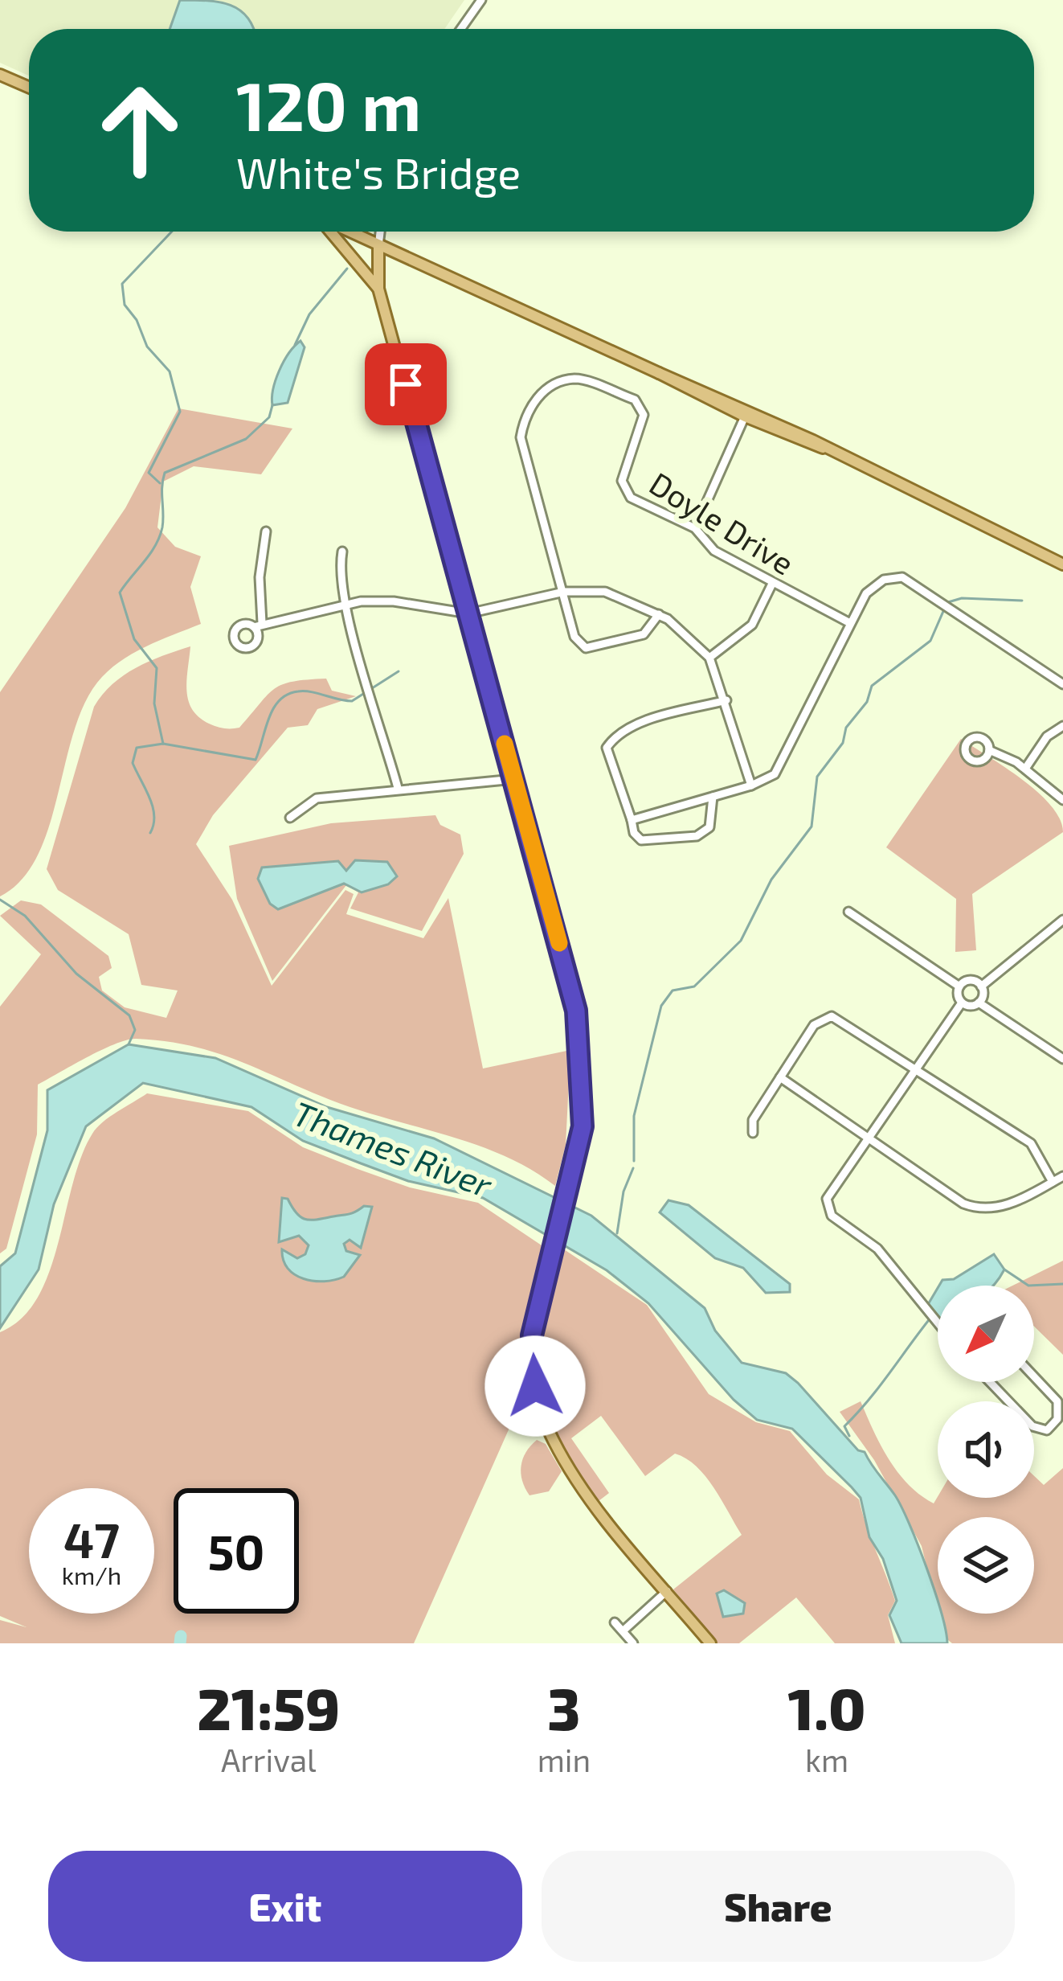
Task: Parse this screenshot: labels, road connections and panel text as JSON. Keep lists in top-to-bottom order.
{
  "streets": {
    "street": ["Doyle Drive"]
  },
  "water": ["Thames River"],
  "north": "bottom left",
  "page": {
    "turn": ["120 m", "White's Bridge"],
    "speed": "47 km/h",
    "limit": "50",
    "eta": [
      "21:59",
      "Arrival",
      "3",
      "min",
      "1.0",
      "km"
    ],
    "buttons": ["Exit", "Share"]
  }
}
